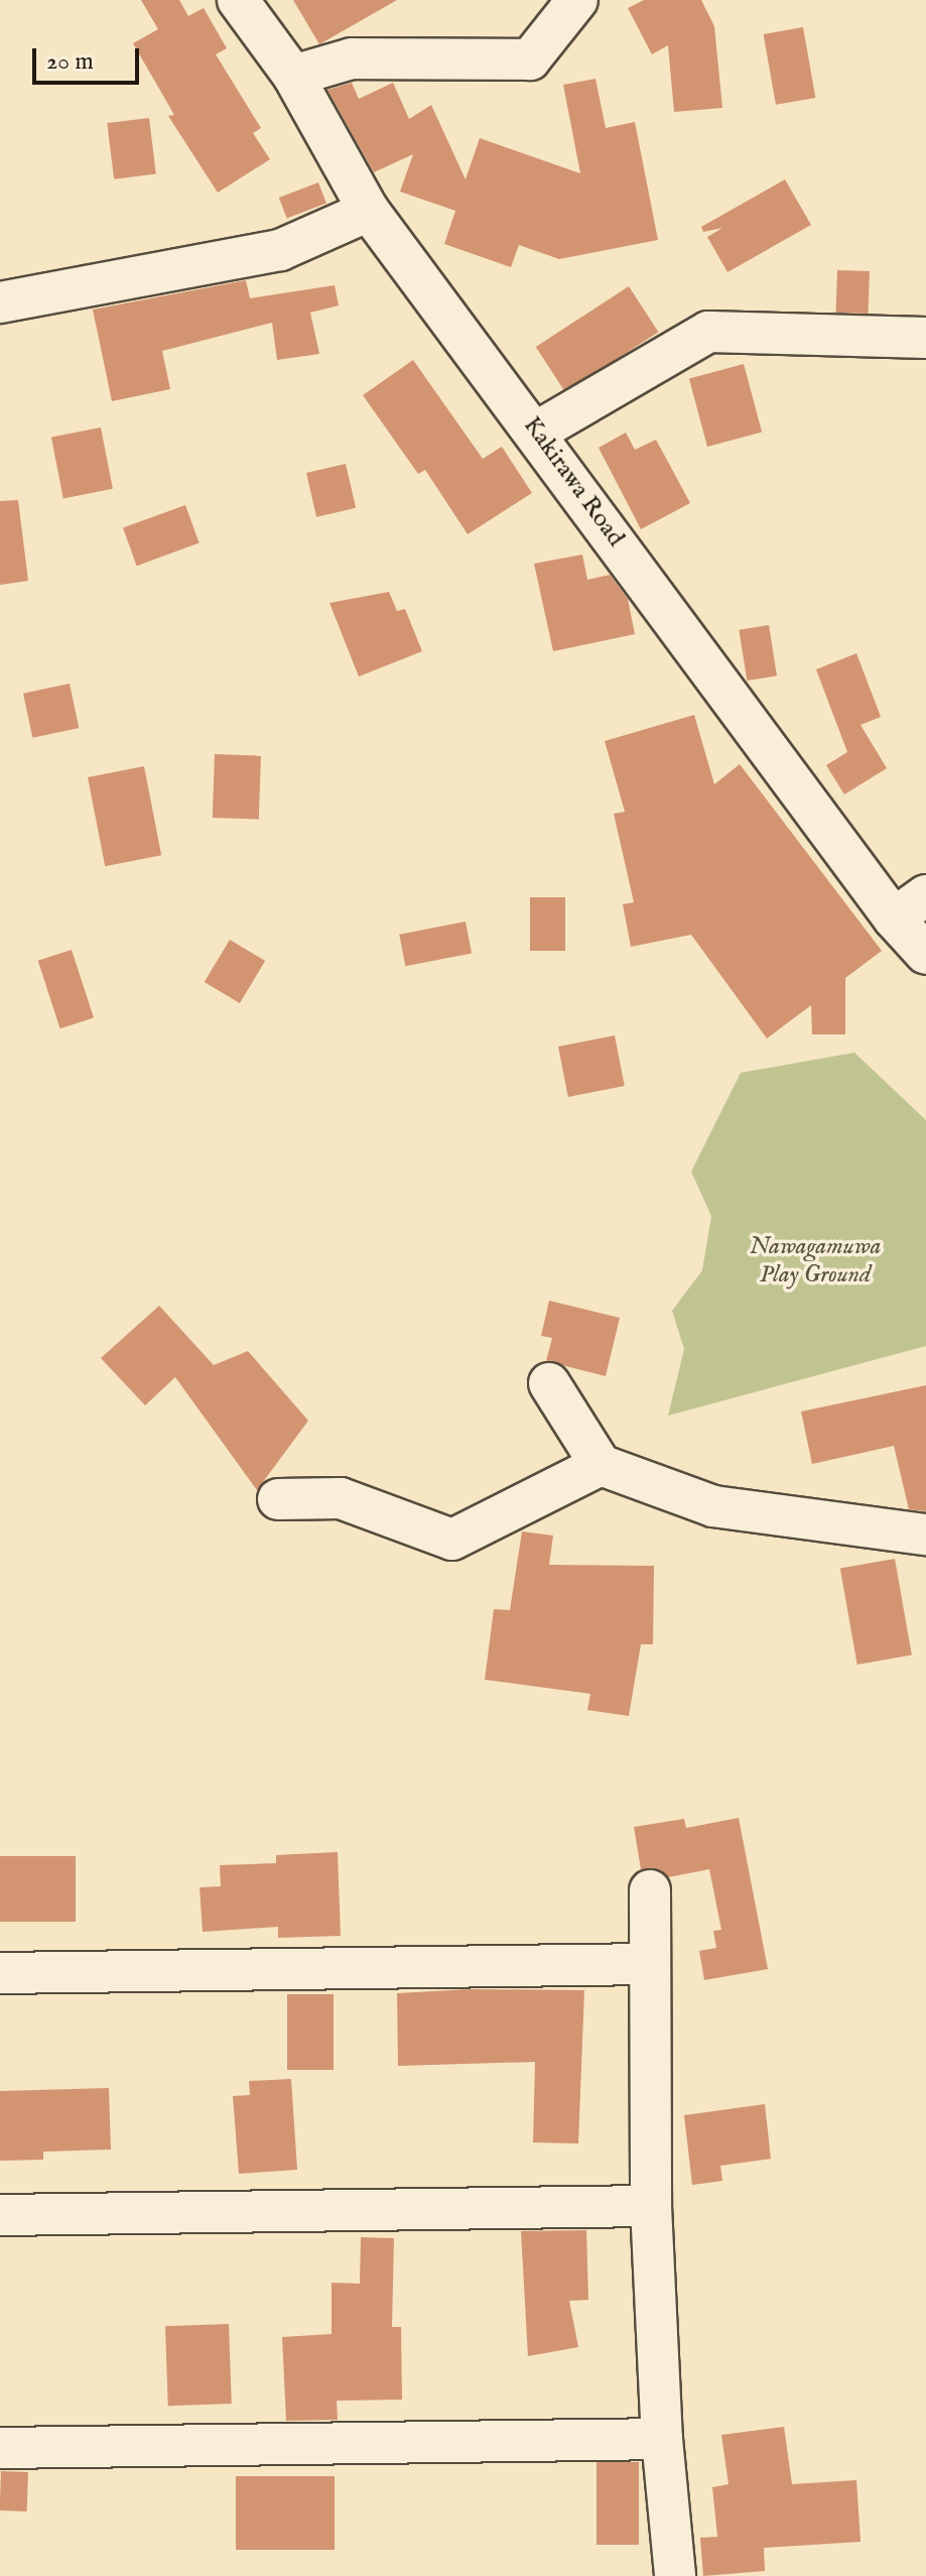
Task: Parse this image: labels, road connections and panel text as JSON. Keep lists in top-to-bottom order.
{
  "streets": {
    "street": ["Kakirawa Road"]
  },
  "parks": ["Nawagamuwa Play Ground"],
  "scale_bar": "20 m"
}
